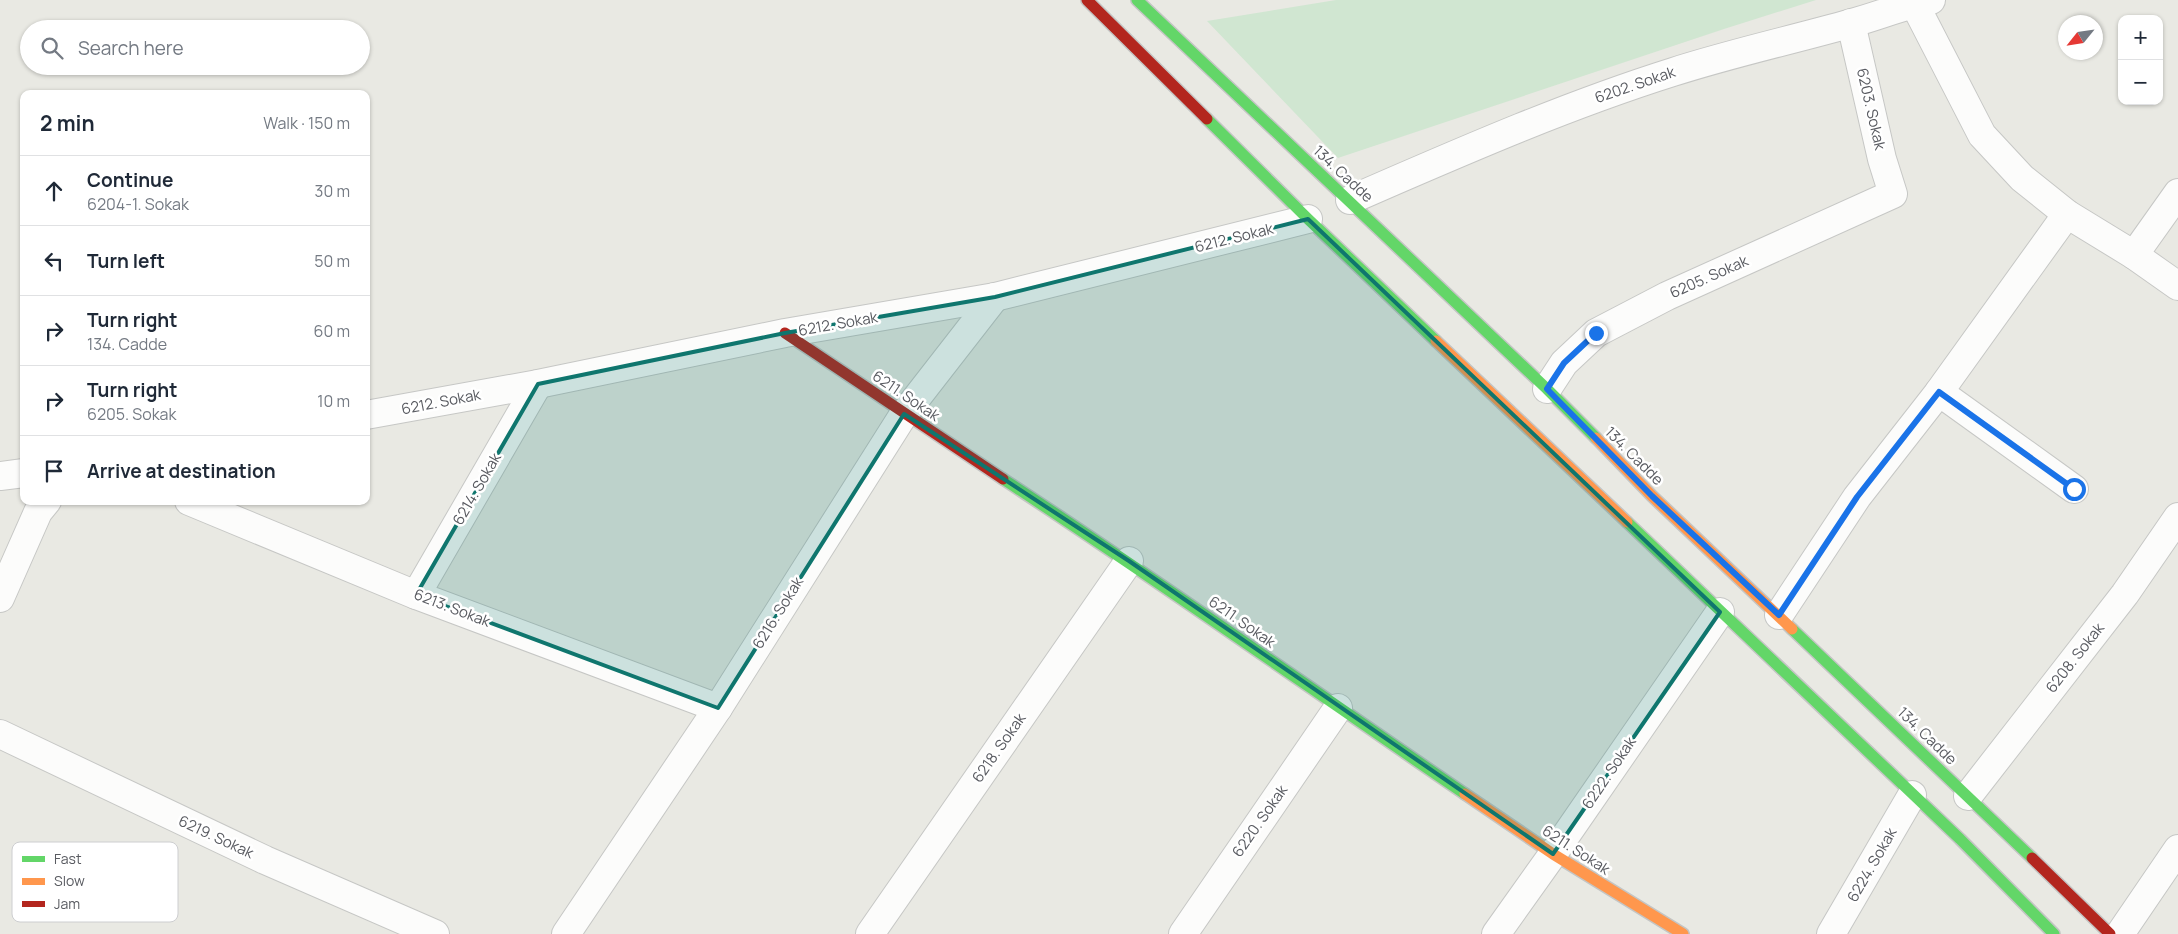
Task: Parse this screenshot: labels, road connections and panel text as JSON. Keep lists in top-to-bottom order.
{
  "streets": {
    "street": [
      "6202. Sokak",
      "6203. Sokak",
      "134. Cadde",
      "6212. Sokak",
      "6205. Sokak",
      "6211. Sokak",
      "6214. Sokak",
      "6213. Sokak",
      "6216. Sokak",
      "6208. Sokak",
      "6218. Sokak",
      "6222. Sokak",
      "6220. Sokak",
      "6219. Sokak",
      "6224. Sokak"
    ]
  },
  "crossings": [
    ["6202. Sokak", "6203. Sokak"],
    ["6202. Sokak", "134. Cadde"],
    ["6203. Sokak", "6205. Sokak"],
    ["134. Cadde", "6205. Sokak"],
    ["134. Cadde", "6208. Sokak"],
    ["6212. Sokak", "6211. Sokak"],
    ["6212. Sokak", "6214. Sokak"],
    ["6212. Sokak", "6216. Sokak"],
    ["6211. Sokak", "6216. Sokak"],
    ["6211. Sokak", "6218. Sokak"],
    ["6211. Sokak", "6222. Sokak"],
    ["6211. Sokak", "6220. Sokak"],
    ["6214. Sokak", "6213. Sokak"],
    ["6213. Sokak", "6216. Sokak"]
  ],
  "legend": ["Fast", "Slow", "Jam"],
  "north": "bottom left",
  "page": {
    "map_buttons": ["+", "−"],
    "search": "Search here",
    "heading": ["2 min", "Walk · 150 m"],
    "list": [
      ["Continue", "6204-1. Sokak", "30 m"],
      ["Turn left", "50 m"],
      ["Turn right", "134. Cadde", "60 m"],
      ["Turn right", "6205. Sokak", "10 m"],
      "Arrive at destination"
    ]
  }
}
